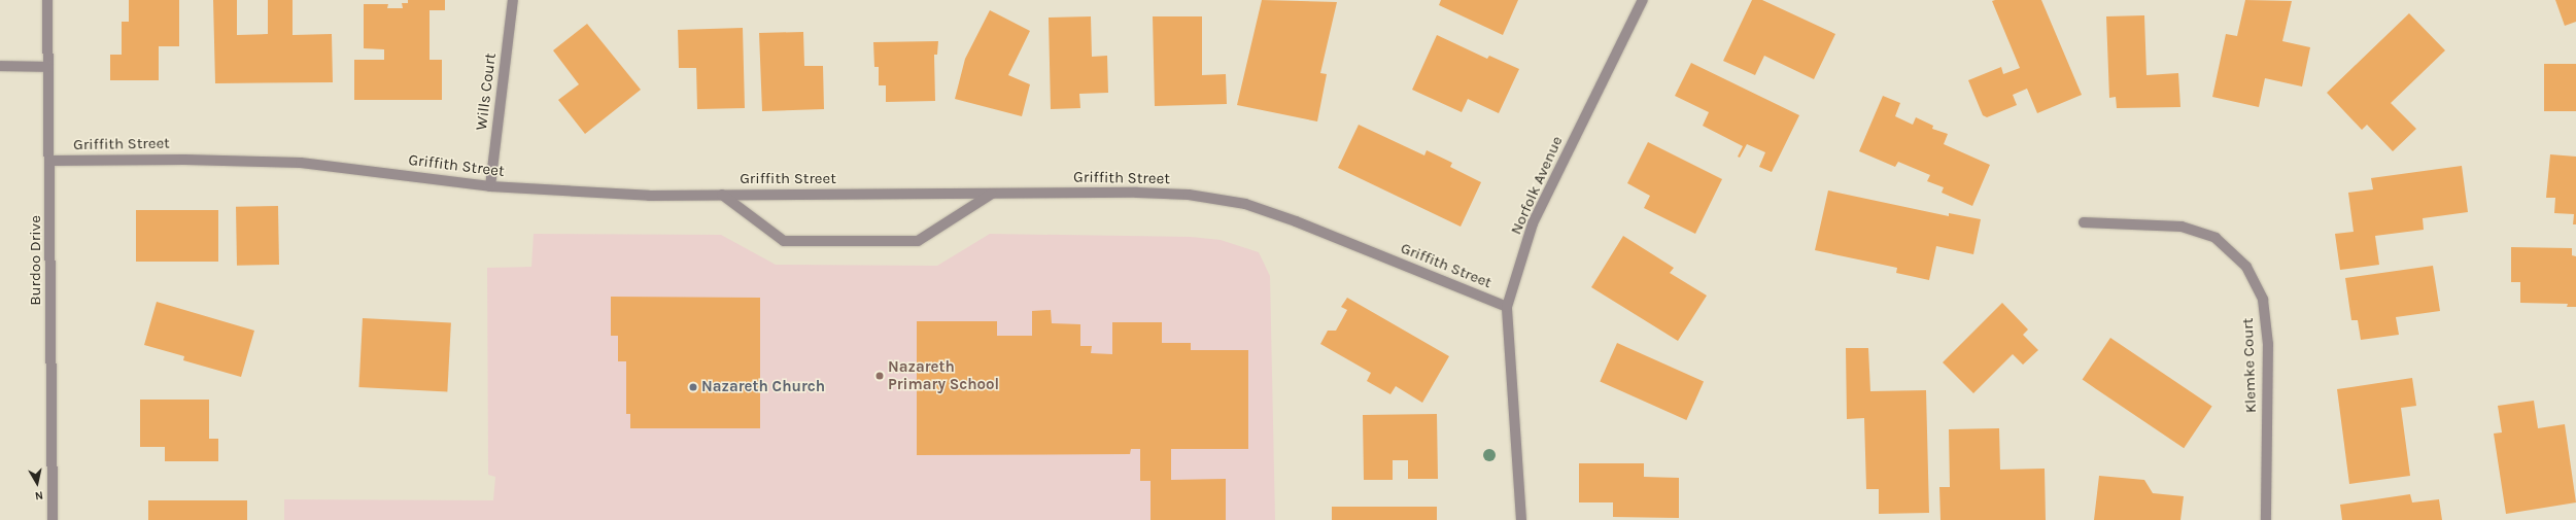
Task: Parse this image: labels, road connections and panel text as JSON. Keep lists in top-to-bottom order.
{
  "streets": {
    "street": [
      "Wills Court",
      "Griffith Street",
      "Norfolk Avenue",
      "Burdoo Drive",
      "Klemke Court"
    ]
  },
  "crossings": [
    ["Wills Court", "Griffith Street"],
    ["Griffith Street", "Norfolk Avenue"],
    ["Griffith Street", "Burdoo Drive"]
  ],
  "places": ["Nazareth Primary School", "Nazareth Church"],
  "north": "bottom"
}
